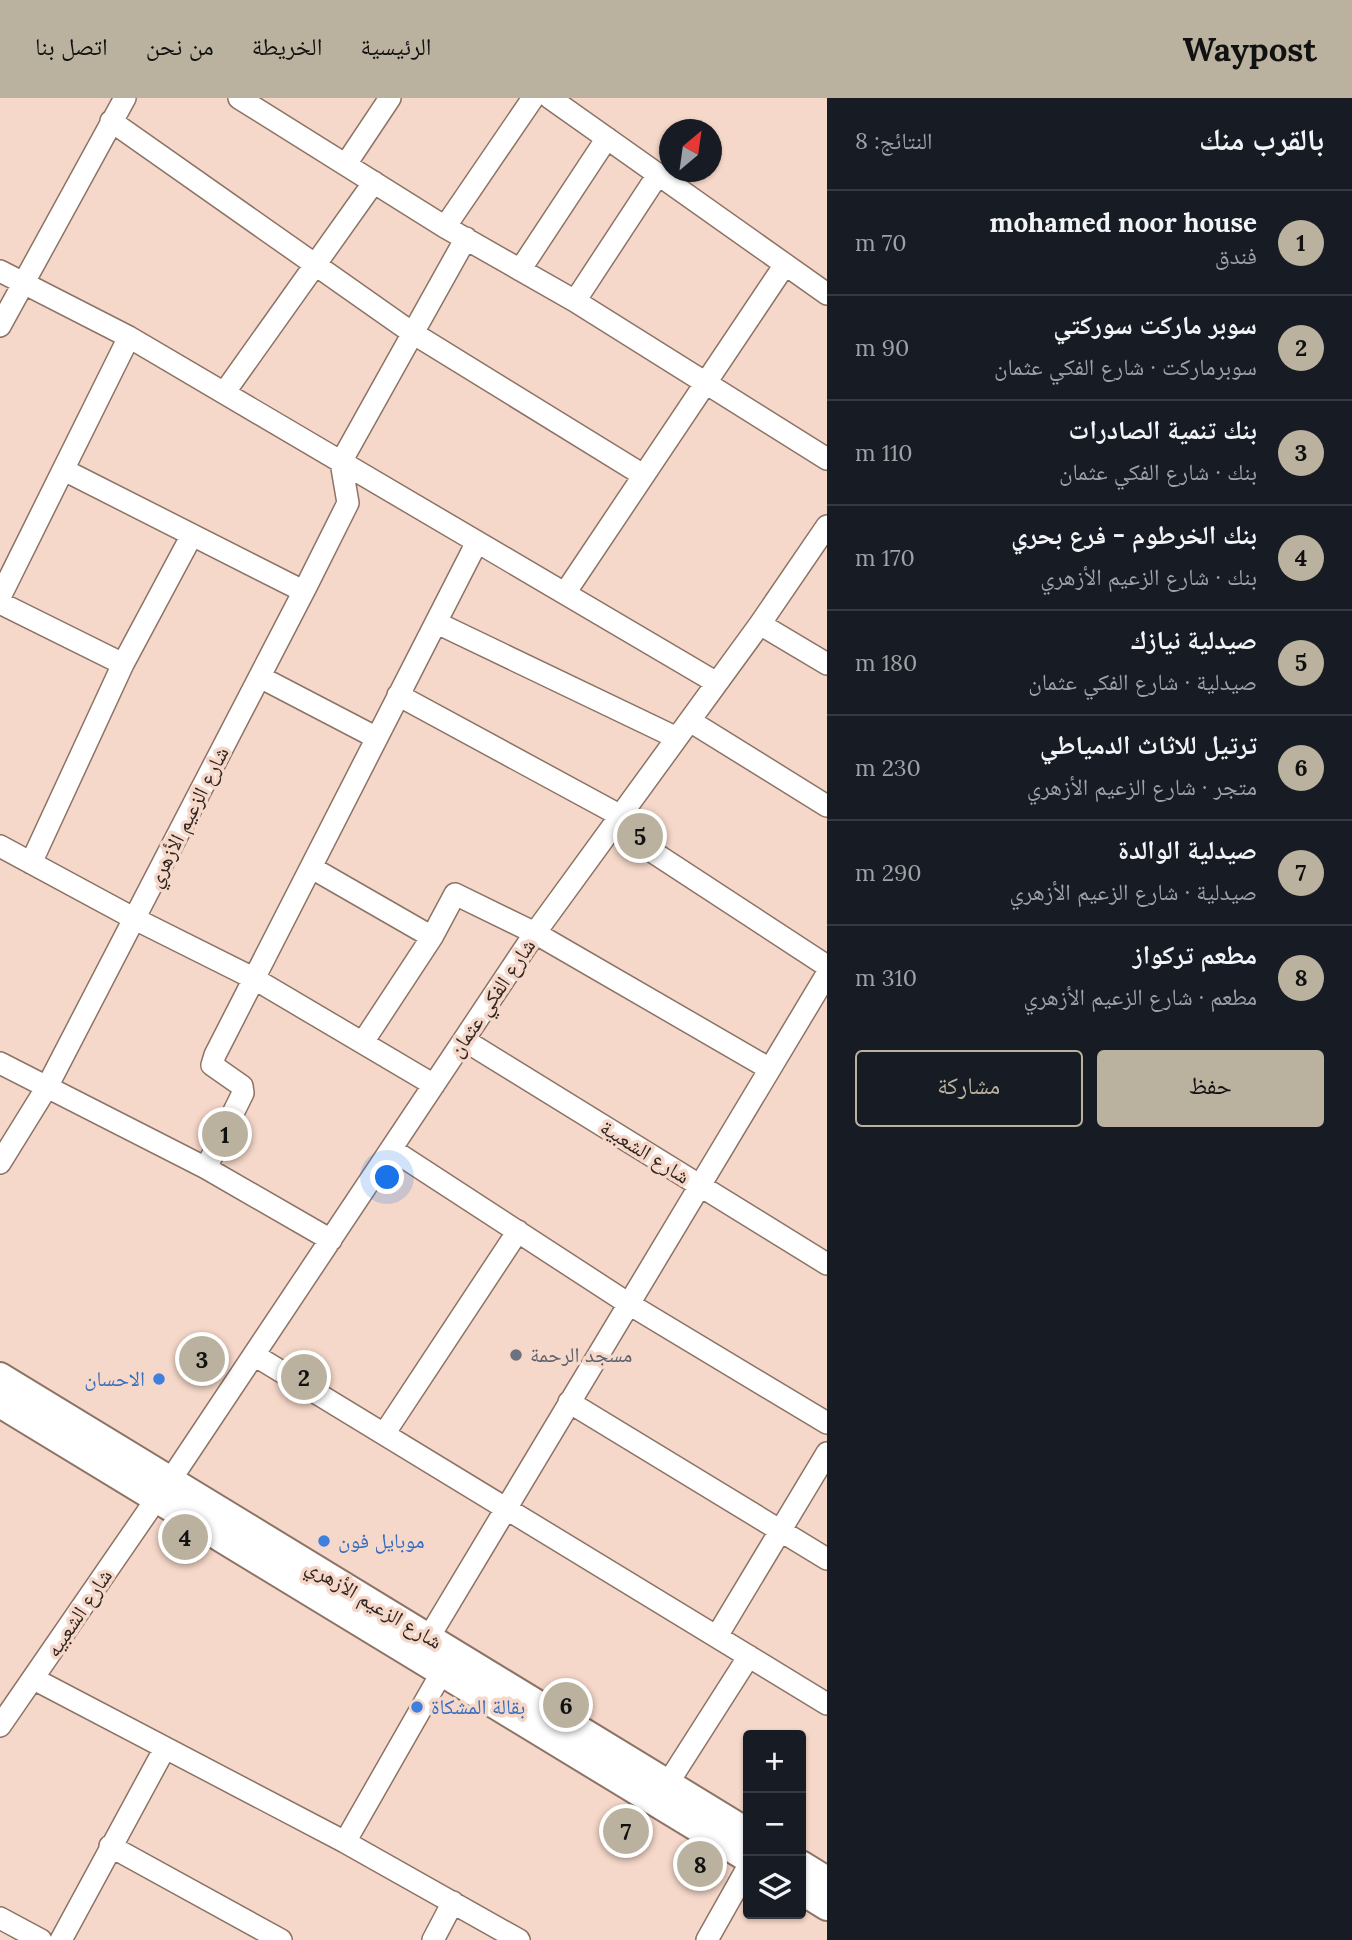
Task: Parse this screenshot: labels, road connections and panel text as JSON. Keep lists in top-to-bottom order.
{
  "streets": {
    "main road": ["شارع الزعيم الأزهري"],
    "street": ["شارع الفكي عثمان", "شارع الشعبية", "شارع الشعبيه"]
  },
  "crossings": [
    ["شارع الزعيم الأزهري", "شارع الفكي عثمان"],
    ["شارع الزعيم الأزهري", "شارع الشعبيه"],
    ["شارع الفكي عثمان", "شارع الشعبية"],
    ["شارع الفكي عثمان", "شارع الشعبيه"]
  ],
  "places": [
    "مسجد الرحمة",
    "الاحسان",
    "موبايل فون",
    "بقالة المشكاة"
  ],
  "north": "top right",
  "page": {
    "header": "Waypost",
    "nav": [
      "الرئيسية",
      "الخريطة",
      "من نحن",
      "اتصل بنا"
    ],
    "heading": ["بالقرب منك", "النتائج: 8"],
    "list": [
      {
        "mark": "1",
        "name": "mohamed noor house",
        "note": "فندق",
        "value": "70 m"
      },
      {
        "mark": "2",
        "name": "سوبر ماركت سوركتي",
        "note": "سوبرماركت · شارع الفكي عثمان",
        "value": "90 m"
      },
      {
        "mark": "3",
        "name": "بنك تنمية الصادرات",
        "note": "بنك · شارع الفكي عثمان",
        "value": "110 m"
      },
      {
        "mark": "4",
        "name": "بنك الخرطوم - فرع بحري",
        "note": "بنك · شارع الزعيم الأزهري",
        "value": "170 m"
      },
      {
        "mark": "5",
        "name": "صيدلية نيازك",
        "note": "صيدلية · شارع الفكي عثمان",
        "value": "180 m"
      },
      {
        "mark": "6",
        "name": "ترتيل للاثاث الدمياطي",
        "note": "متجر · شارع الزعيم الأزهري",
        "value": "230 m"
      },
      {
        "mark": "7",
        "name": "صيدلية الوالدة",
        "note": "صيدلية · شارع الزعيم الأزهري",
        "value": "290 m"
      },
      {
        "mark": "8",
        "name": "مطعم تركواز",
        "note": "مطعم · شارع الزعيم الأزهري",
        "value": "310 m"
      }
    ],
    "pins": [
      "5",
      "1",
      "3",
      "2",
      "4",
      "6",
      "7",
      "8"
    ],
    "buttons": ["حفظ", "مشاركة"],
    "map_buttons": ["+", "−"]
  }
}
